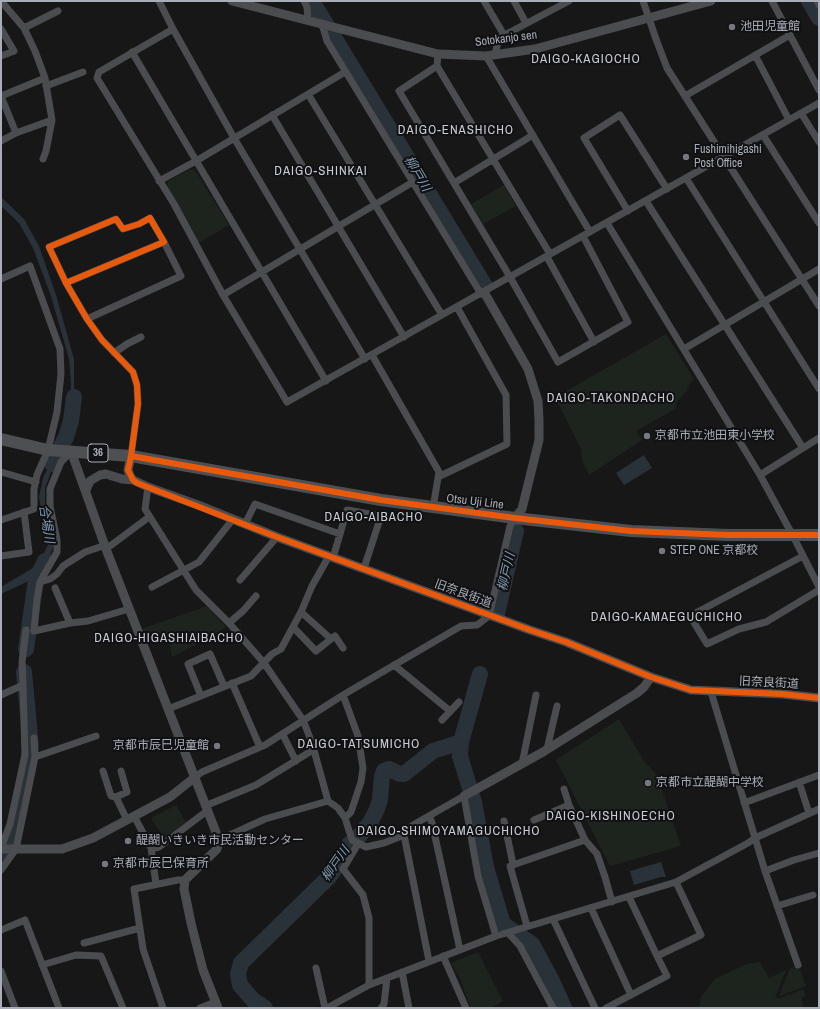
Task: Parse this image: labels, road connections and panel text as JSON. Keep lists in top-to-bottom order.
{
  "streets": {
    "main road": ["36", "Otsu Uji Line"],
    "street": ["Sotokanjo sen", "旧奈良街道"]
  },
  "districts": [
    "DAIGO-KAGIOCHO",
    "DAIGO-ENASHICHO",
    "DAIGO-SHINKAI",
    "DAIGO-TAKONDACHO",
    "DAIGO-AIBACHO",
    "DAIGO-KAMAEGUCHICHO",
    "DAIGO-HIGASHIAIBACHO",
    "DAIGO-TATSUMICHO",
    "DAIGO-KISHINOECHO",
    "DAIGO-SHIMOYAMAGUCHICHO"
  ],
  "water": ["柳戸川", "合場川"],
  "places": [
    "池田児童館",
    "Fushimihigashi Post Office",
    "京都市立池田東小学校",
    "STEP ONE 京都校",
    "京都市辰巳児童館",
    "京都市立醍醐中学校",
    "醍醐いきいき市民活動センター",
    "京都市辰巳保育所"
  ]
}
